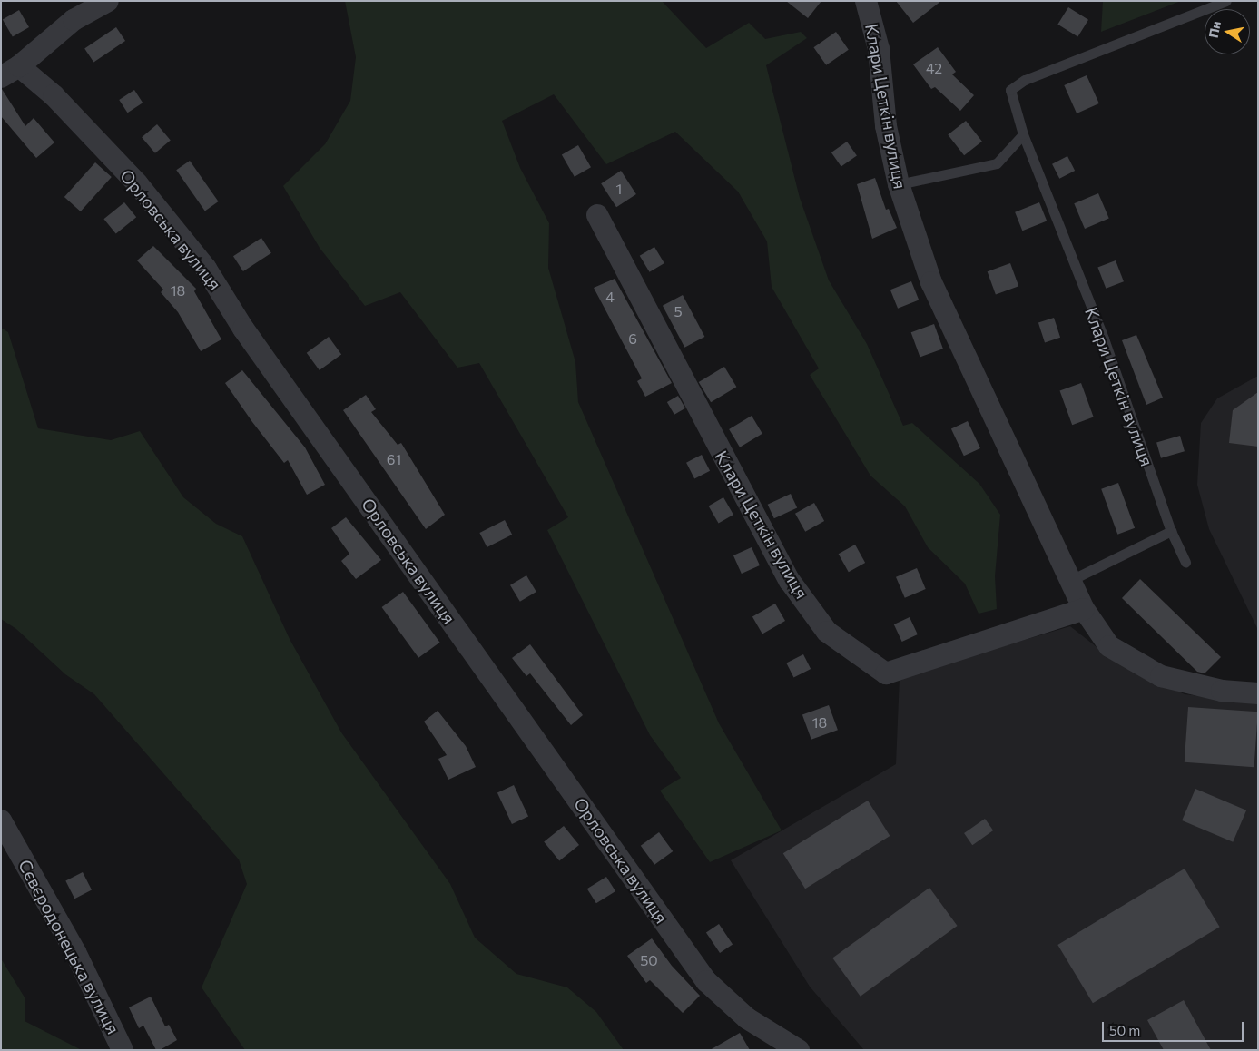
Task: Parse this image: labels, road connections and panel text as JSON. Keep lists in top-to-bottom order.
{
  "streets": {
    "street": ["Клари Цеткін вулиця", "Орловська вулиця", "Сєвєродонецька вулиця"]
  },
  "house_numbers": [
    "42",
    "1",
    "18",
    "4",
    "5",
    "6",
    "61",
    "18",
    "50"
  ],
  "scale_bar": "50 m",
  "north": "left"
}
